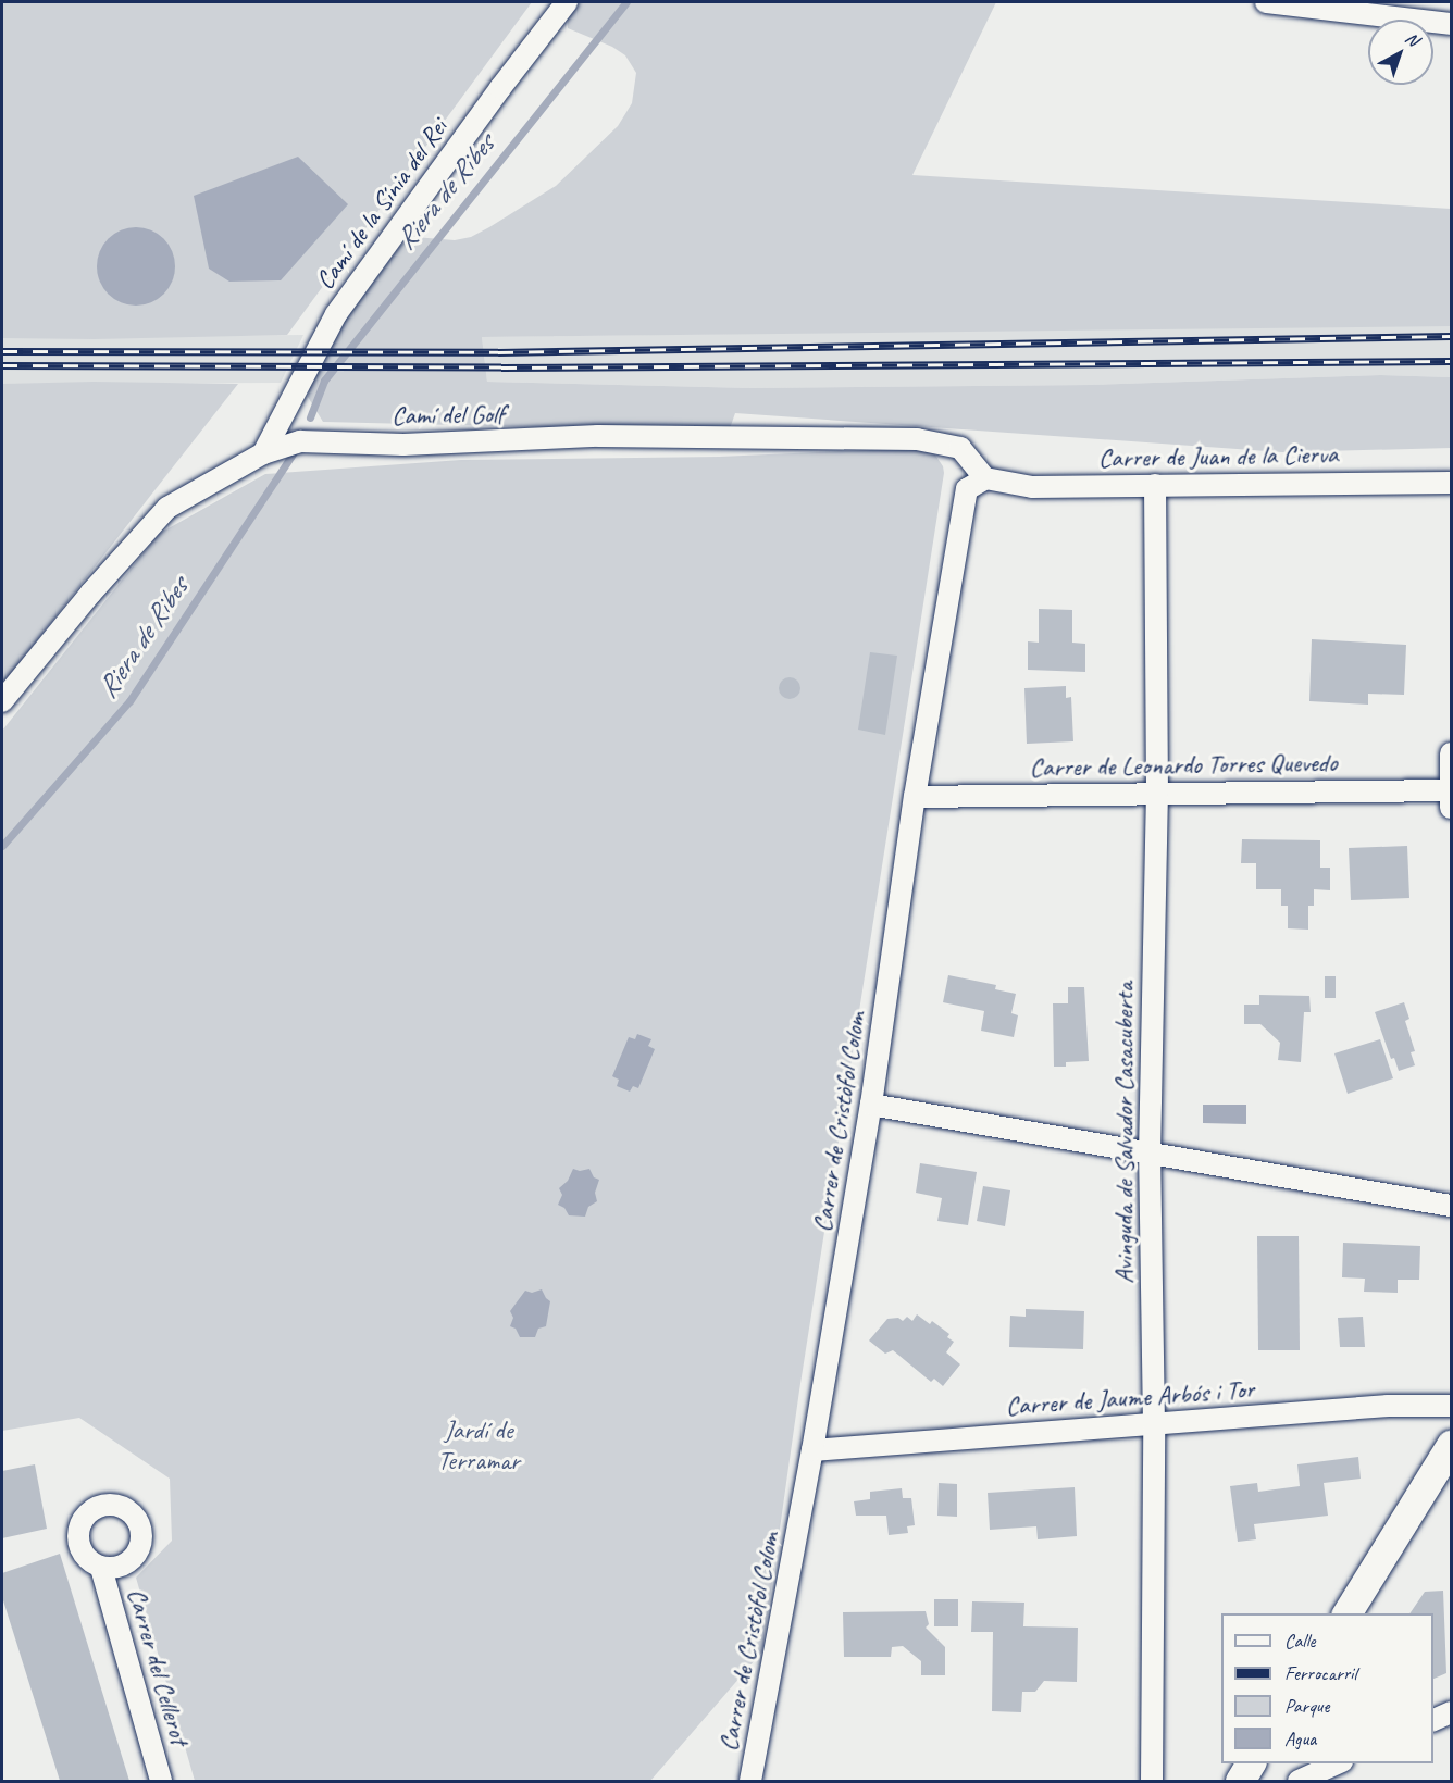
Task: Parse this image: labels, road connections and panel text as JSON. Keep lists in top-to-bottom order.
{
  "streets": {
    "street": [
      "Camí de la Sínia del Rei",
      "Camí del Golf",
      "Carrer de Juan de la Cierva",
      "Carrer de Leonardo Torres Quevedo",
      "Carrer de Cristòfol Colom",
      "Avinguda de Salvador Casacuberta",
      "Carrer de Jaume Arbós i Tor",
      "Carrer del Cellerot"
    ]
  },
  "crossings": [
    ["Camí de la Sínia del Rei", "Camí del Golf"],
    ["Camí del Golf", "Carrer de Juan de la Cierva"],
    ["Camí del Golf", "Carrer de Cristòfol Colom"],
    ["Carrer de Juan de la Cierva", "Carrer de Cristòfol Colom"],
    ["Carrer de Juan de la Cierva", "Avinguda de Salvador Casacuberta"],
    ["Carrer de Leonardo Torres Quevedo", "Carrer de Cristòfol Colom"],
    ["Carrer de Leonardo Torres Quevedo", "Avinguda de Salvador Casacuberta"],
    ["Carrer de Cristòfol Colom", "Carrer de Jaume Arbós i Tor"],
    ["Avinguda de Salvador Casacuberta", "Carrer de Jaume Arbós i Tor"]
  ],
  "water": ["Riera de Ribes"],
  "parks": ["Jardí de Terramar"],
  "legend": [
    "Calle",
    "Ferrocarril",
    "Parque",
    "Agua"
  ],
  "north": "top right"
}
